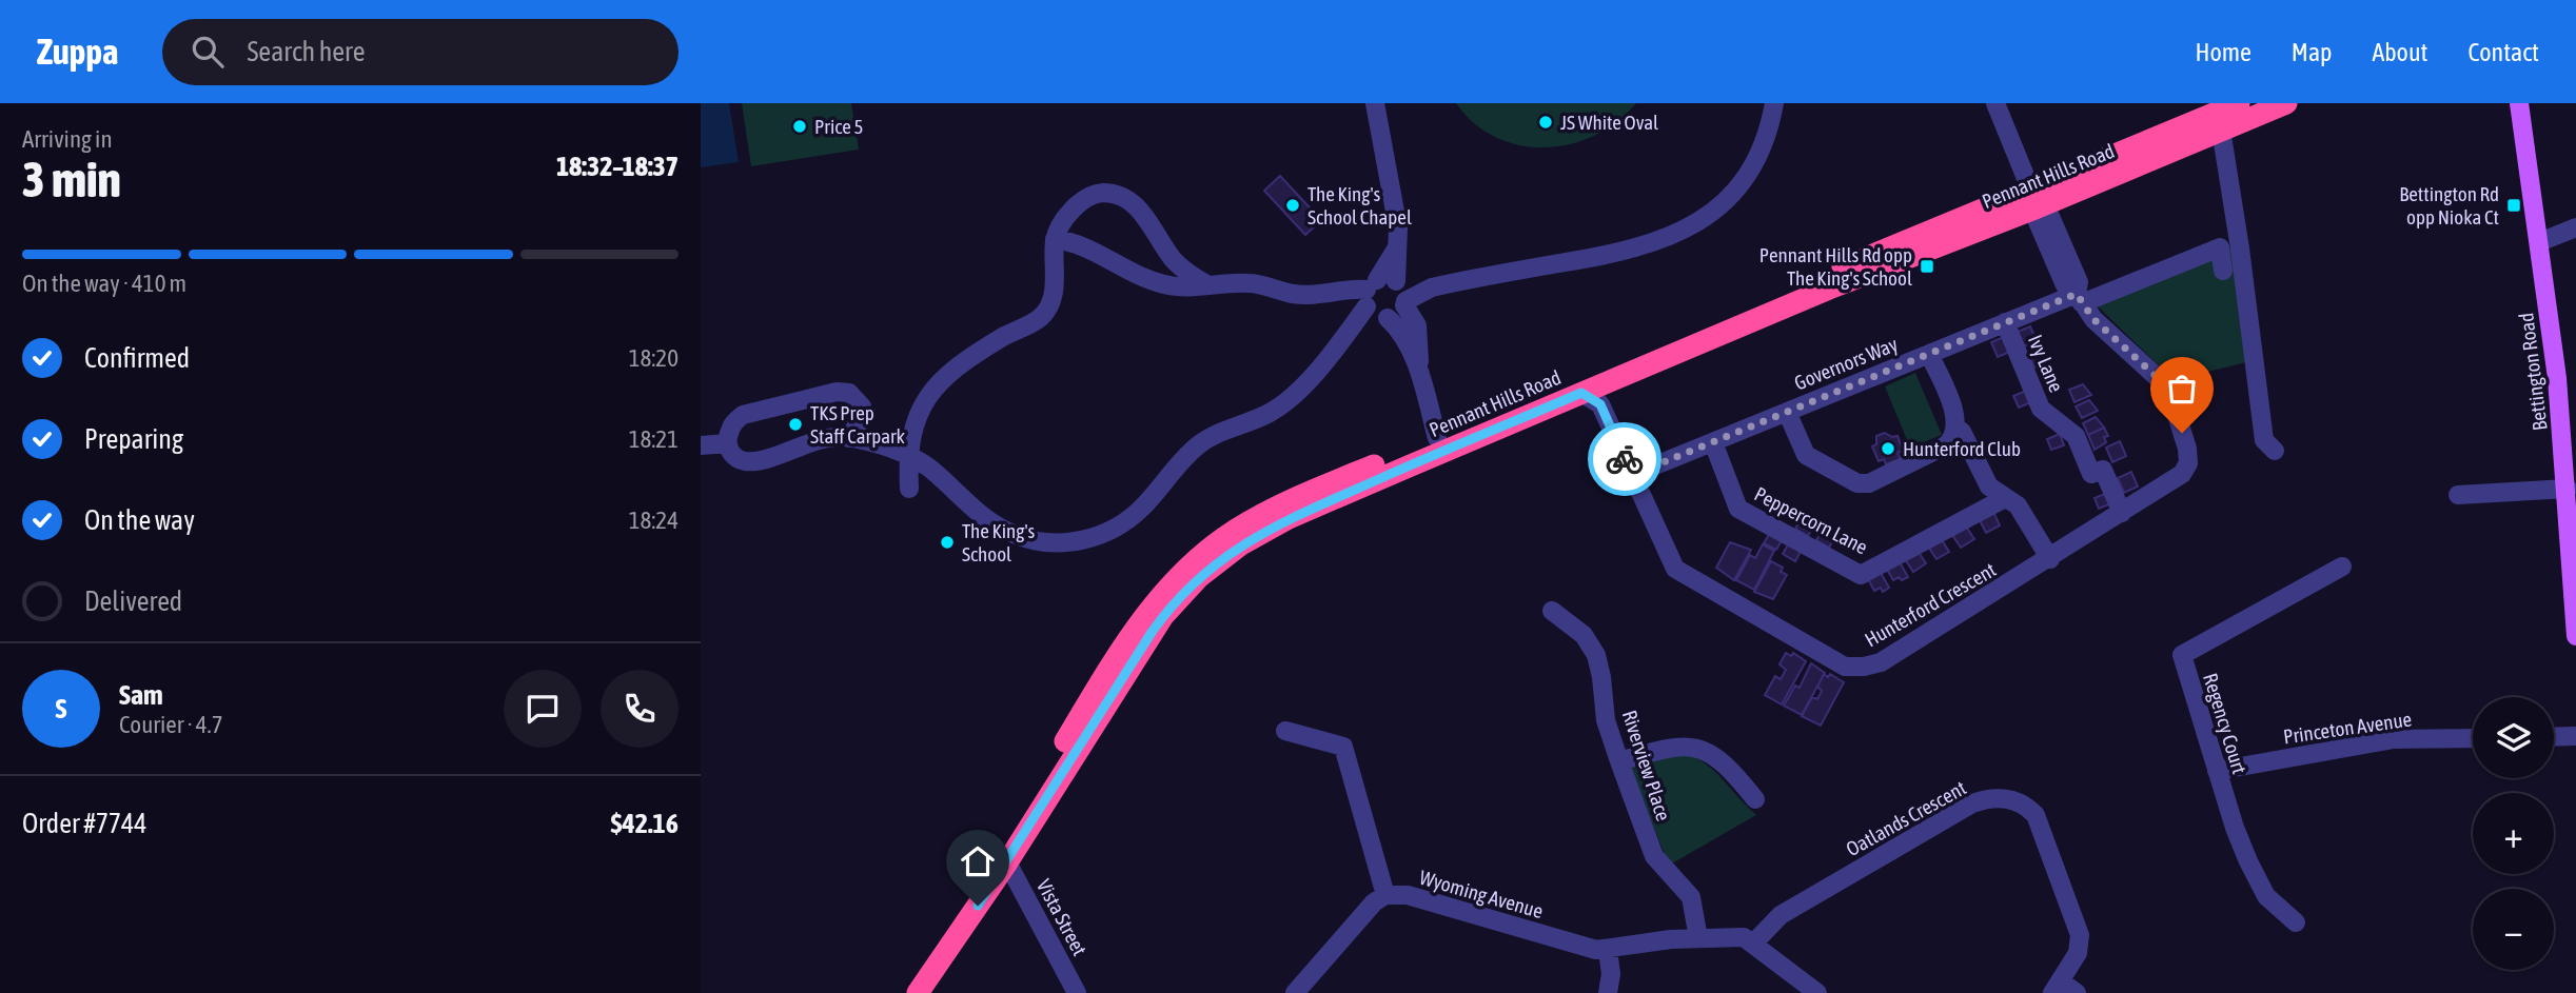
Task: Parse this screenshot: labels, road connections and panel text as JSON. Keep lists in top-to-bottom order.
{
  "streets": {
    "highway": ["Pennant Hills Road"],
    "main road": ["Bettington Road"],
    "street": [
      "Governors Way",
      "Ivy Lane",
      "Peppercorn Lane",
      "Hunterford Crescent",
      "Regency Court",
      "Princeton Avenue",
      "Riverview Place",
      "Oatlands Crescent",
      "Wyoming Avenue",
      "Vista Street"
    ]
  },
  "crossings": [
    ["Pennant Hills Road", "Hunterford Crescent"],
    ["Pennant Hills Road", "Vista Street"],
    ["Governors Way", "Ivy Lane"],
    ["Governors Way", "Peppercorn Lane"],
    ["Governors Way", "Hunterford Crescent"],
    ["Ivy Lane", "Hunterford Crescent"],
    ["Regency Court", "Princeton Avenue"],
    ["Riverview Place", "Wyoming Avenue"],
    ["Oatlands Crescent", "Wyoming Avenue"]
  ],
  "places": {
    "other": [
      "JS White Oval",
      "Price 5",
      "The King's School Chapel",
      "TKS Prep Staff Carpark",
      "Hunterford Club",
      "The King's School"
    ],
    "transit": ["Bettington Rd opp Nioka Ct", "Pennant Hills Rd opp The King's School"]
  },
  "page": {
    "header": "Zuppa",
    "search": "Search here",
    "nav": [
      "Home",
      "Map",
      "About",
      "Contact"
    ],
    "heading": ["3 min", "Arriving in", "18:32–18:37"],
    "panel": [
      "Sam",
      "Courier · 4.7",
      "Order #7744",
      "$42.16"
    ],
    "bar": "On the way · 410 m",
    "list": [
      ["Confirmed", "18:20"],
      ["Preparing", "18:21"],
      ["On the way", "18:24"],
      "Delivered"
    ],
    "round": "S",
    "map_buttons": ["+", "−"]
  }
}
